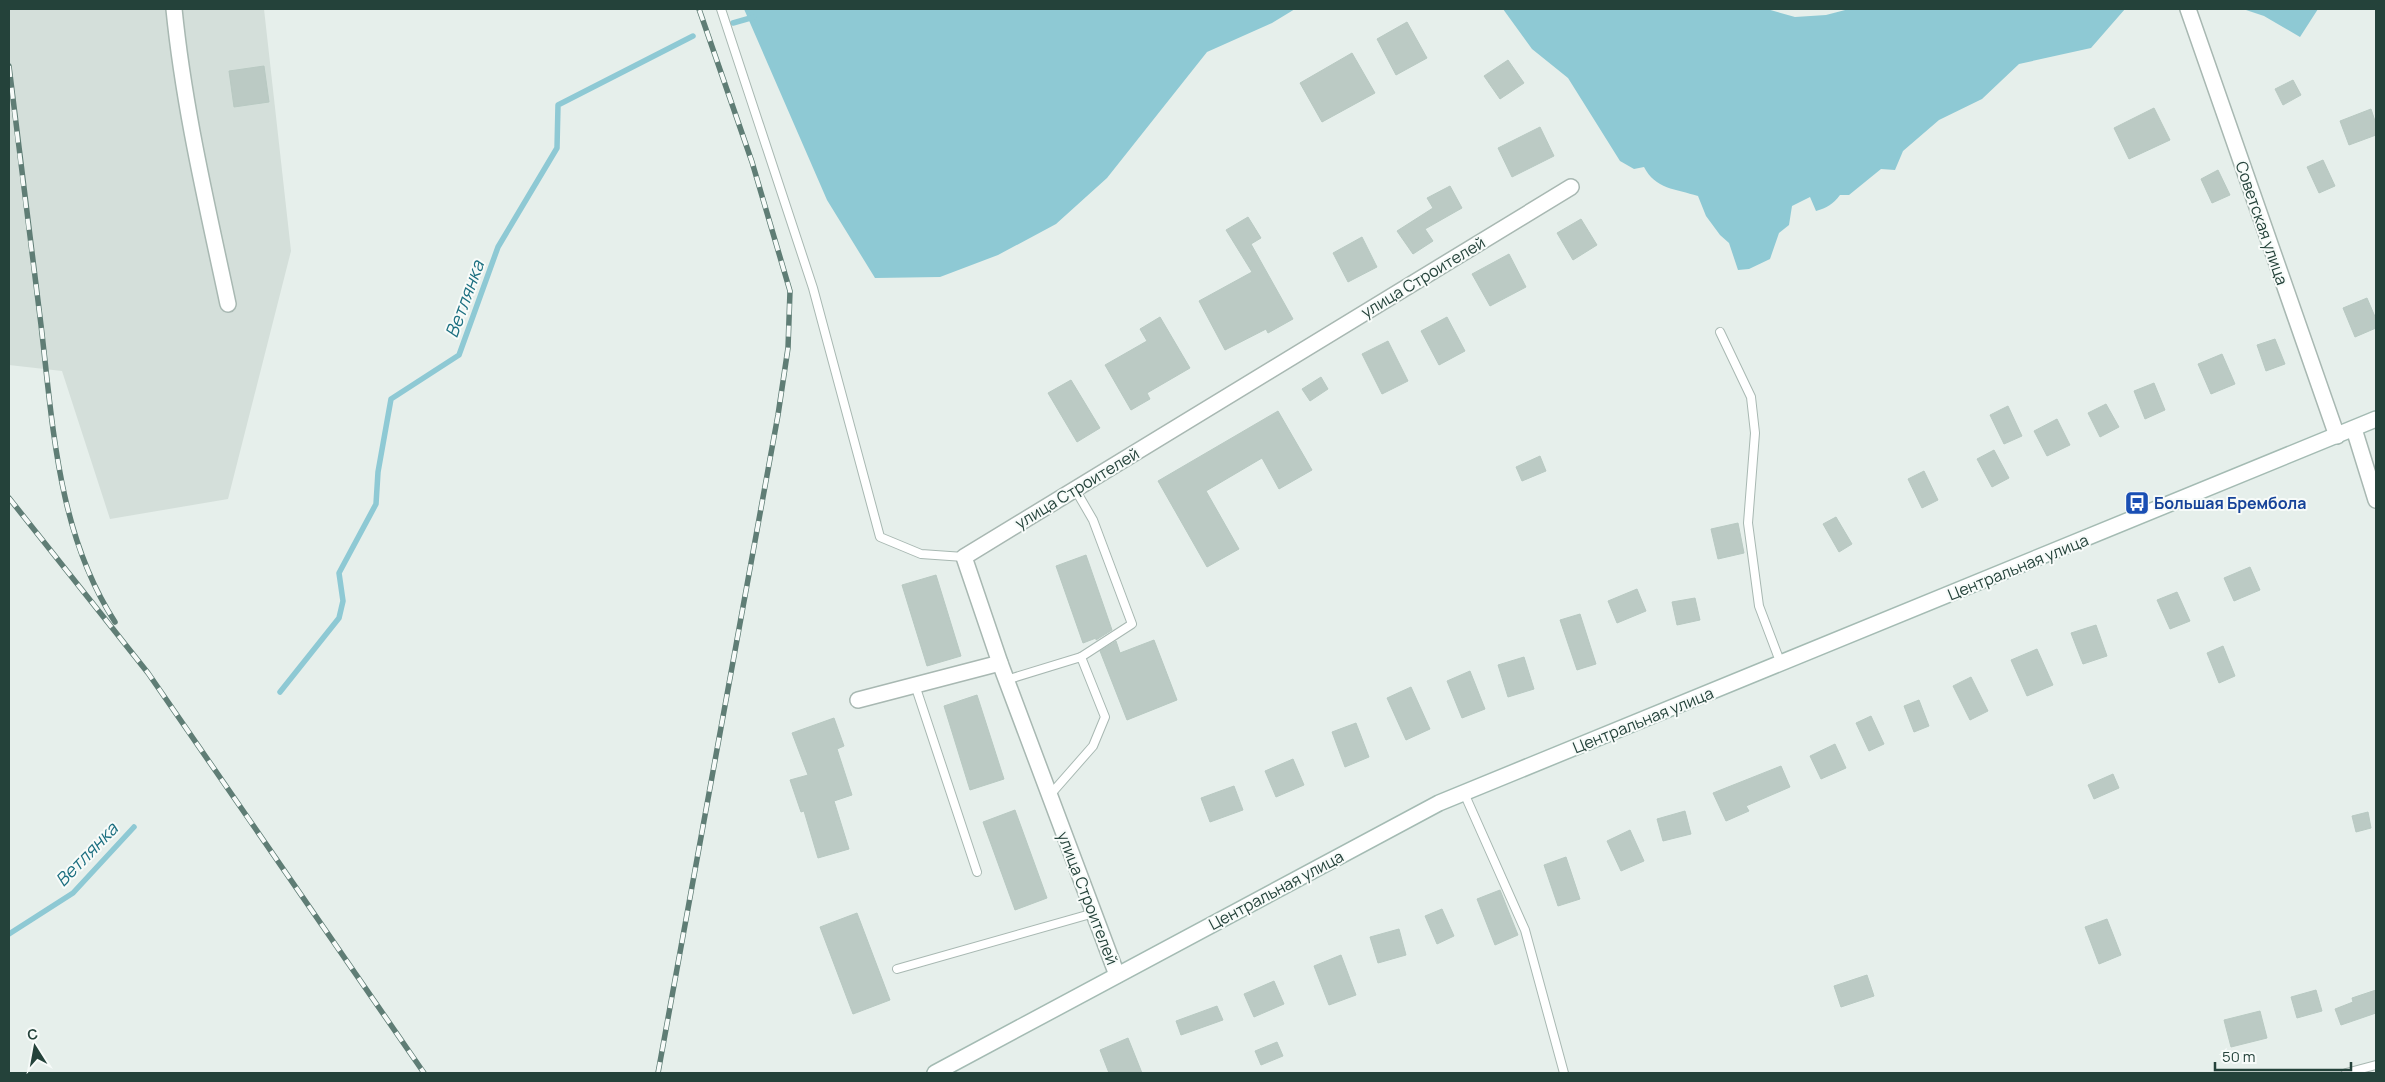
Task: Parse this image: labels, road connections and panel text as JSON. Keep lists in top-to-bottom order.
{
  "streets": {
    "street": ["Советская улица", "улица Строителей", "Центральная улица"]
  },
  "crossings": [
    ["Советская улица", "Центральная улица"],
    ["улица Строителей", "Центральная улица"]
  ],
  "water": ["Ветлянка"],
  "places": {
    "bus stop": ["Большая Брембола"]
  },
  "scale_bar": "50 m",
  "north": "top"
}
